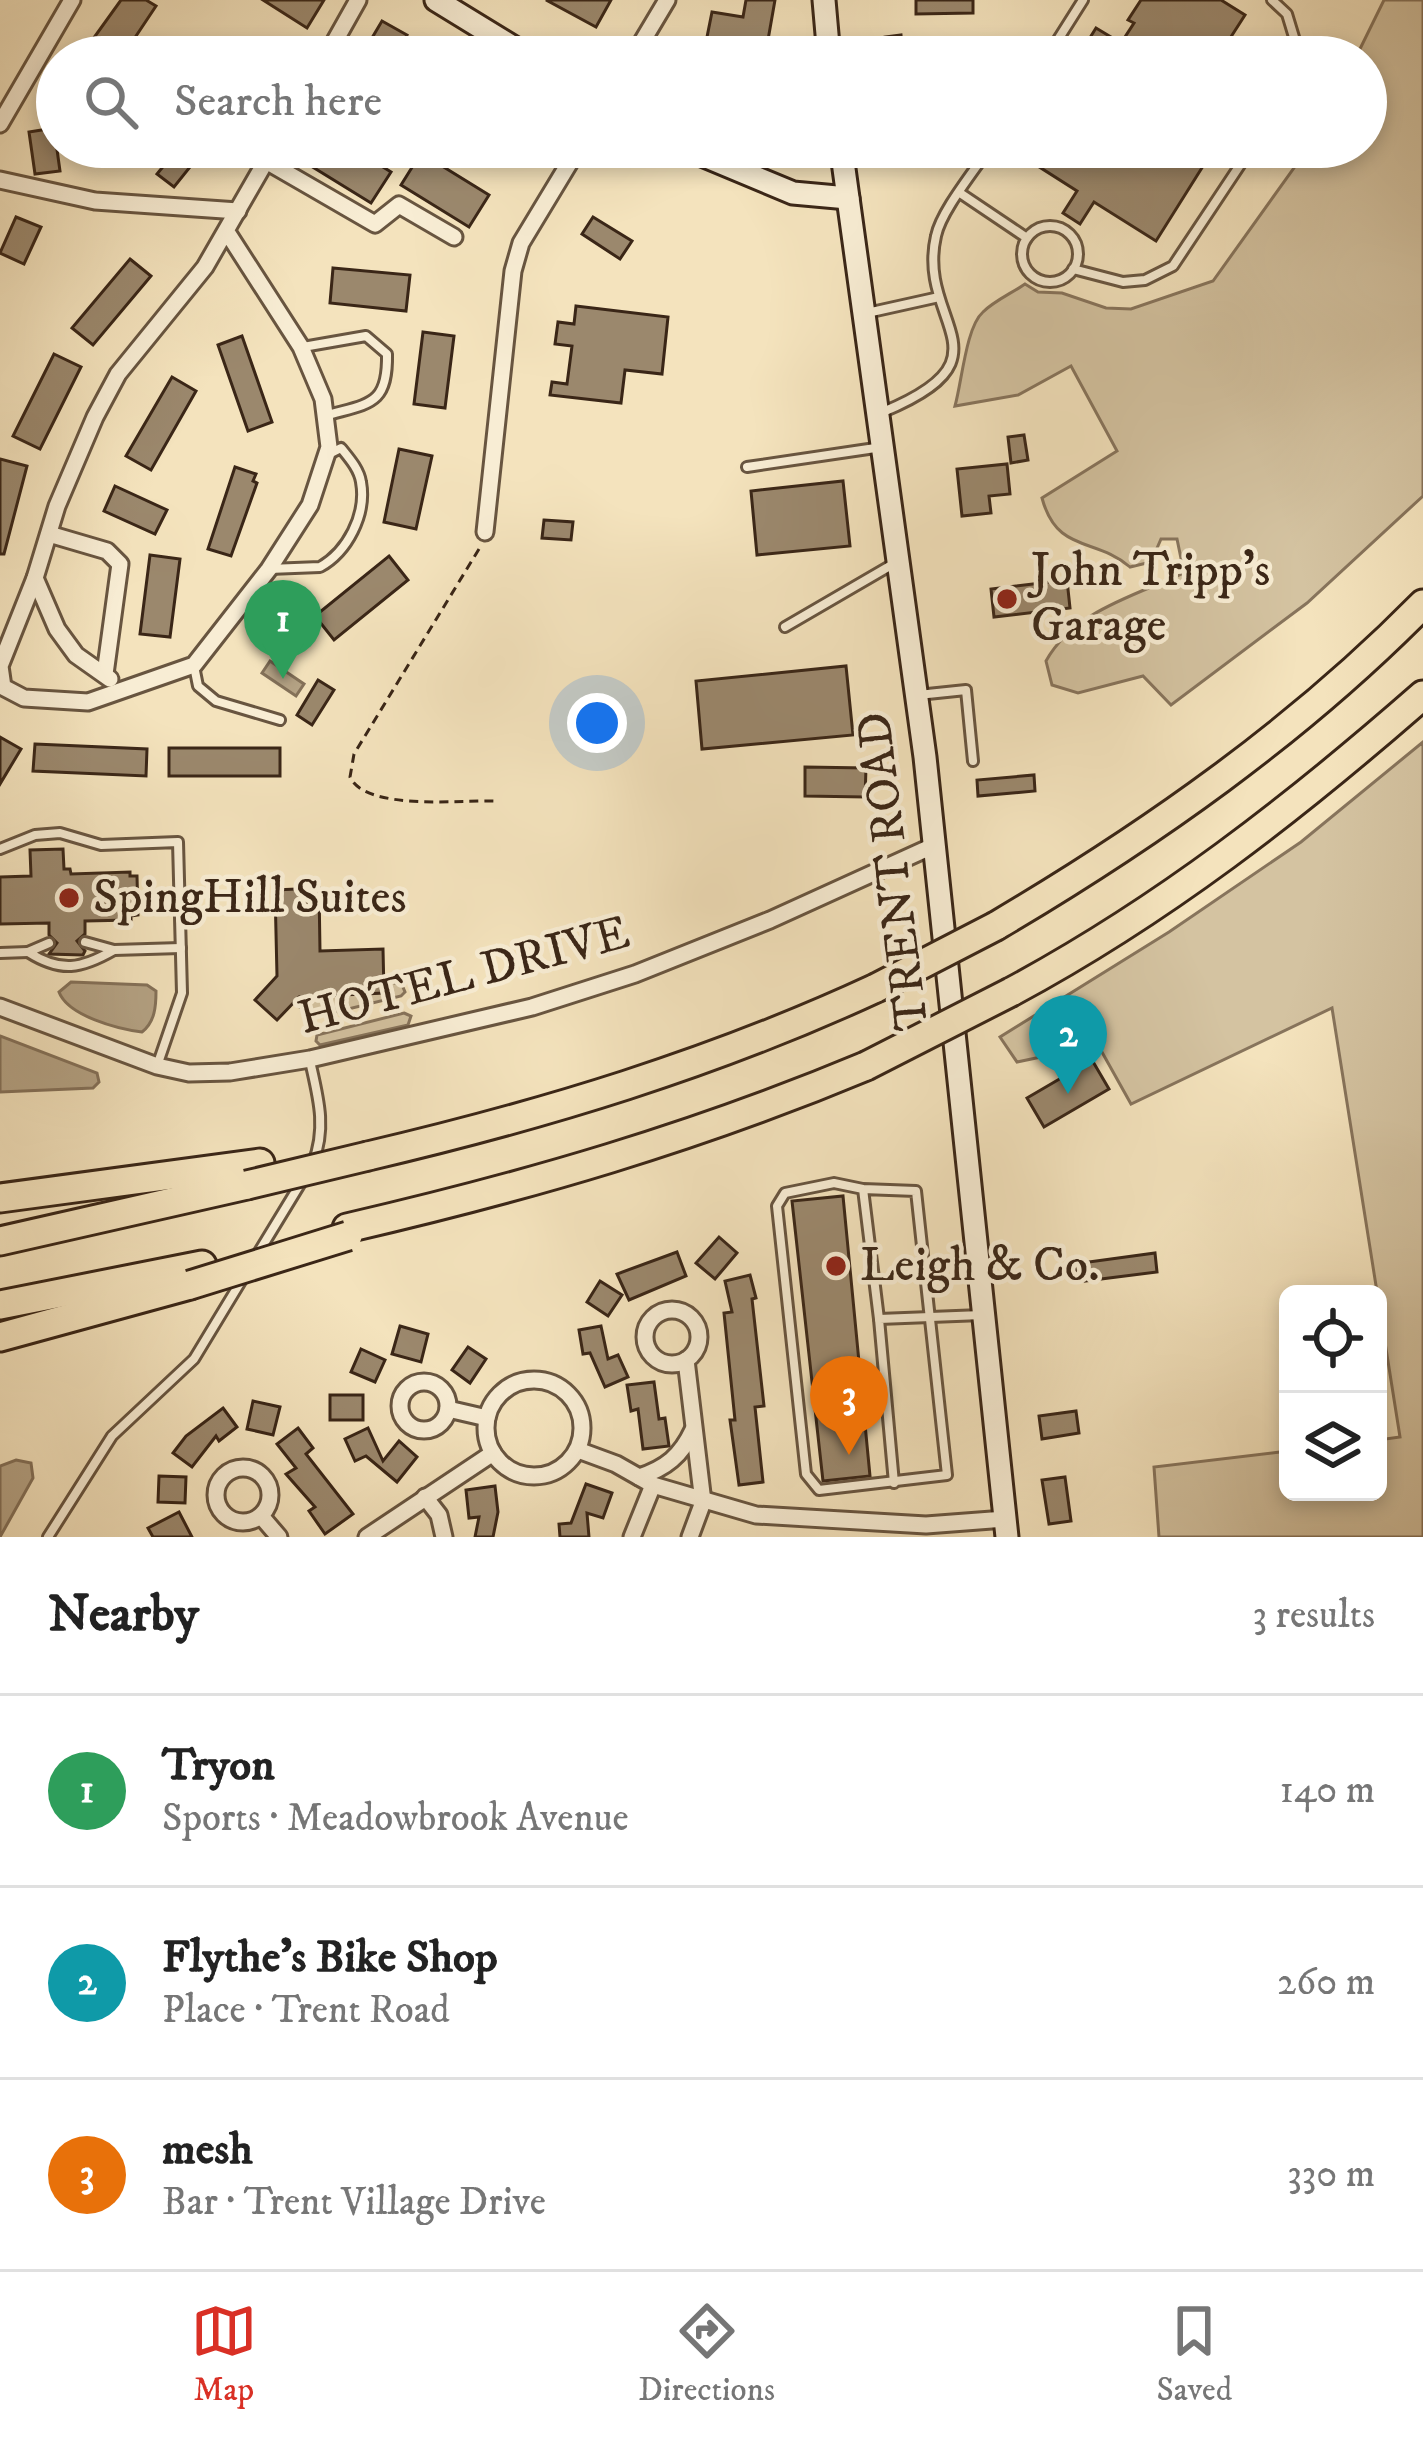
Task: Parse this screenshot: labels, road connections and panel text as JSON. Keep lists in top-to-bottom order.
{
  "streets": {
    "street": ["TRENT ROAD", "HOTEL DRIVE"]
  },
  "crossings": [
    ["TRENT ROAD", "HOTEL DRIVE"]
  ],
  "places": ["John Tripp's Garage", "SpingHill Suites", "Leigh & Co."],
  "page": {
    "search": "Search here",
    "pins": ["1", "2", "3"],
    "heading": ["Nearby", "3 results"],
    "list": [
      {
        "mark": "1",
        "name": "Tryon",
        "note": "Sports · Meadowbrook Avenue",
        "value": "140 m"
      },
      {
        "mark": "2",
        "name": "Flythe's Bike Shop",
        "note": "Place · Trent Road",
        "value": "260 m"
      },
      {
        "mark": "3",
        "name": "mesh",
        "note": "Bar · Trent Village Drive",
        "value": "330 m"
      }
    ],
    "nav": ["Map", "Directions", "Saved"]
  }
}
